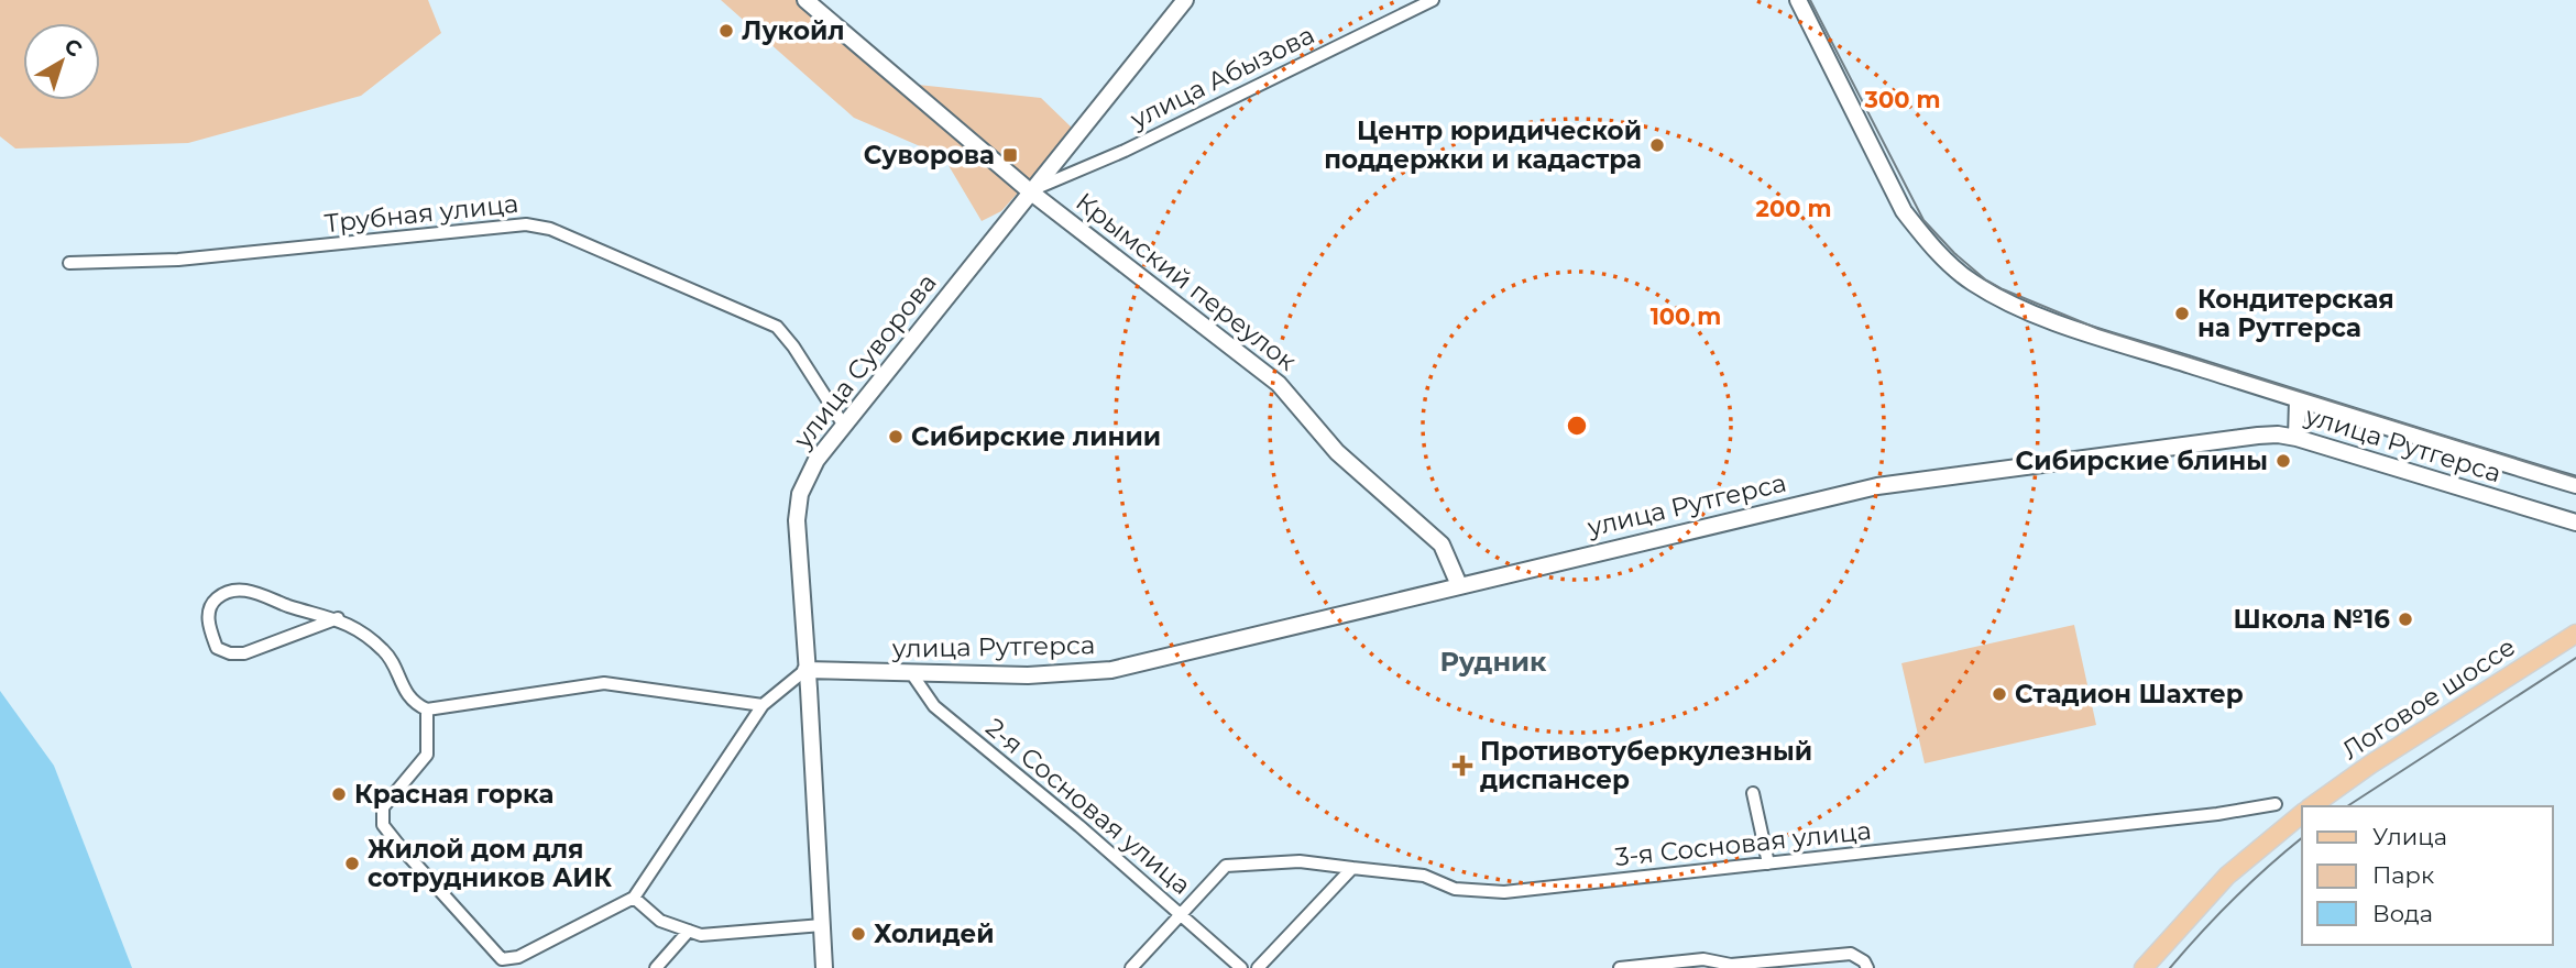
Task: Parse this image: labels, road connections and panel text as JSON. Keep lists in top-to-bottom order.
{
  "streets": {
    "main road": [
      "Крымский переулок",
      "улица Суворова",
      "улица Рутгерса",
      "Логовое шоссе"
    ],
    "street": [
      "улица Абызова",
      "Трубная улица",
      "2-я Сосновая улица",
      "3-я Сосновая улица"
    ]
  },
  "crossings": [
    ["улица Абызова", "Крымский переулок"],
    ["улица Абызова", "улица Суворова"],
    ["Трубная улица", "улица Суворова"],
    ["Крымский переулок", "улица Суворова"],
    ["Крымский переулок", "улица Рутгерса"],
    ["улица Суворова", "улица Рутгерса"],
    ["улица Рутгерса", "2-я Сосновая улица"],
    ["2-я Сосновая улица", "3-я Сосновая улица"]
  ],
  "districts": ["Рудник"],
  "places": {
    "other": [
      "Лукойл",
      "Центр юридической поддержки и кадастра",
      "Кондитерская на Рутгерса",
      "Сибирские линии",
      "Сибирские блины",
      "Школа №16",
      "Стадион Шахтер",
      "Красная горка",
      "Жилой дом для сотрудников АИК",
      "Холидей"
    ],
    "transit": ["Суворова"],
    "health": ["Противотуберкулезный диспансер"]
  },
  "legend": ["Улица", "Парк", "Вода"],
  "north": "top right",
  "rings": ["300 m", "200 m", "100 m"]
}
